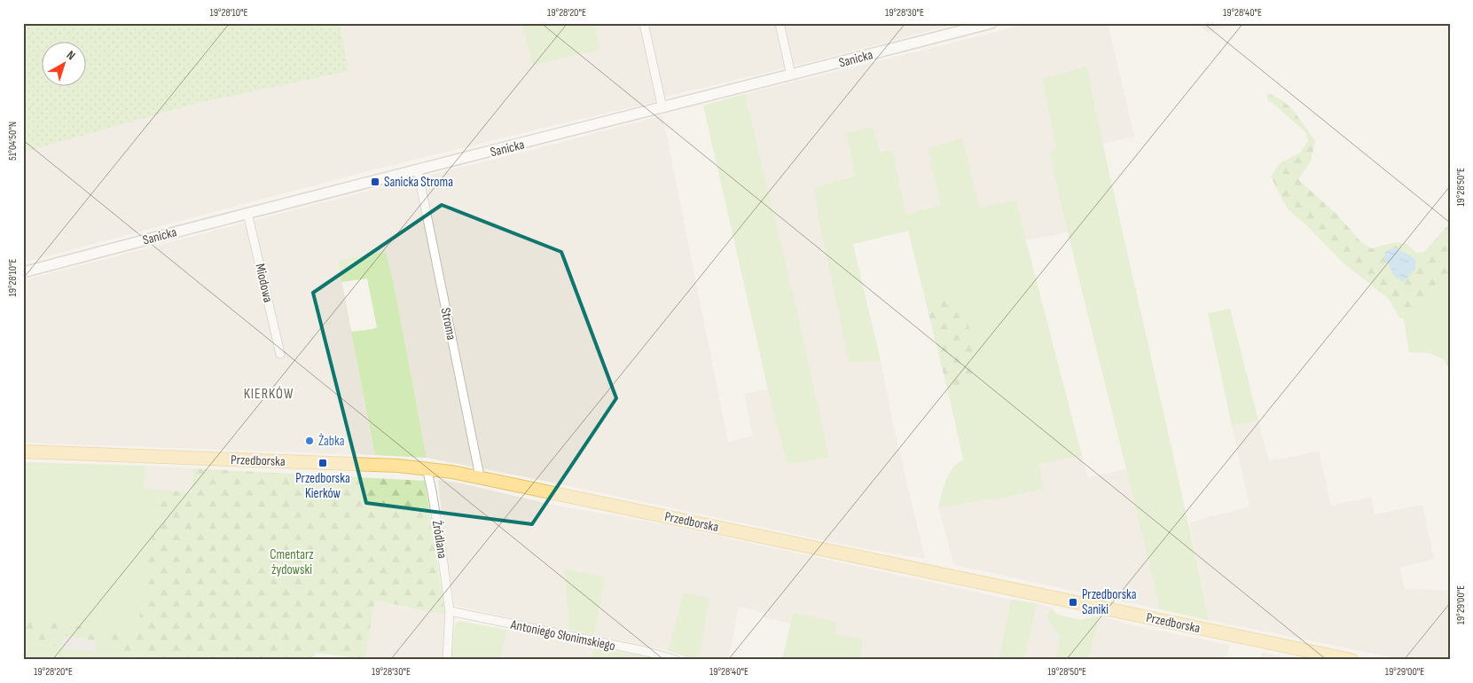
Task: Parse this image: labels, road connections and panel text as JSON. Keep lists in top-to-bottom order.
{
  "streets": {
    "main road": ["Przedborska"],
    "street": [
      "Sanicka",
      "Miodowa",
      "Stroma",
      "Źródlana",
      "Antoniego Słonimskiego"
    ]
  },
  "crossings": [
    ["Sanicka", "Miodowa"],
    ["Sanicka", "Stroma"],
    ["Stroma", "Przedborska"],
    ["Przedborska", "Źródlana"],
    ["Źródlana", "Antoniego Słonimskiego"]
  ],
  "districts": ["KIERKÓW"],
  "parks": ["Cmentarz żydowski"],
  "places": {
    "transit": ["Sanicka Stroma", "Przedborska Kierków", "Przedborska Saniki"],
    "other": ["Żabka"]
  },
  "north": "top right",
  "coordinates": [
    "19°28'10\"E",
    "19°28'20\"E",
    "19°28'30\"E",
    "19°28'40\"E",
    "51°04'50\"N",
    "19°28'50\"E",
    "19°29'00\"E"
  ]
}
